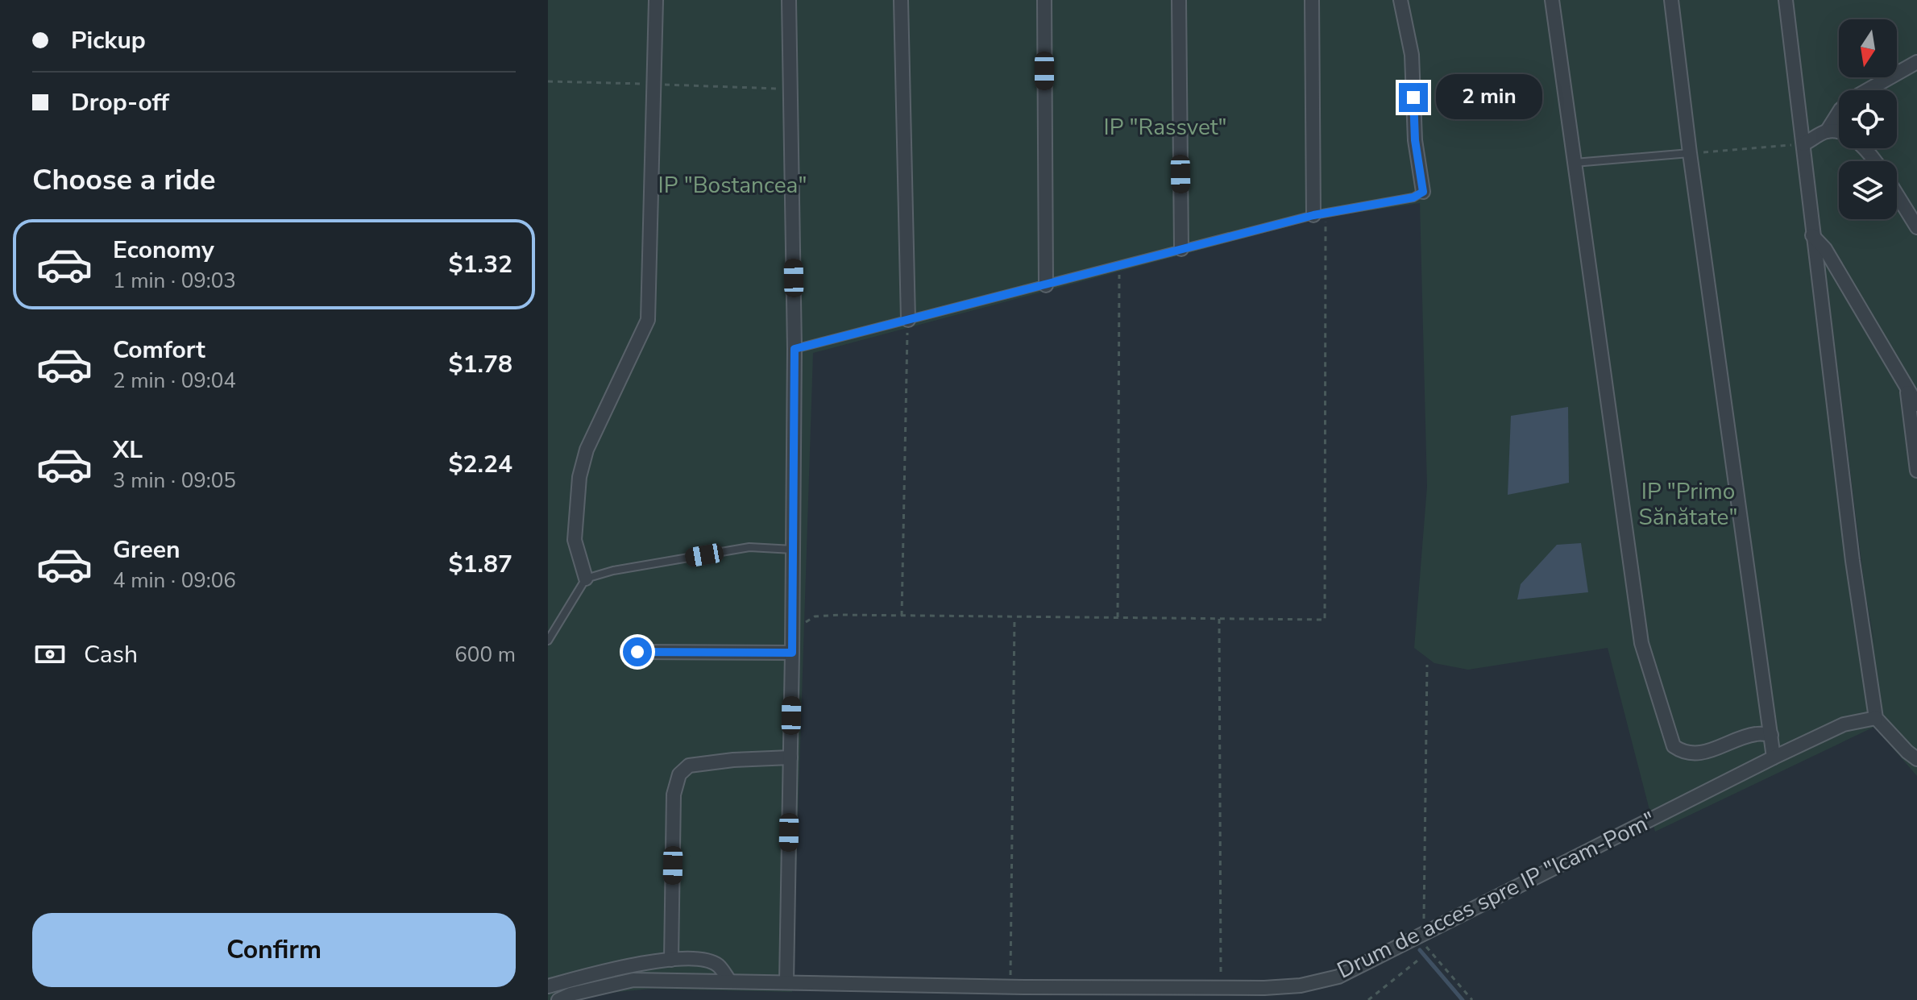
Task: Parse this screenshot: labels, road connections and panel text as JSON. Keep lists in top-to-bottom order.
{
  "streets": {
    "street": ["Drum de acces spre IP \"Icam-Pom\""]
  },
  "parks": ["IP \"Rassvet\"", "IP \"Bostancea\"", "IP \"Primo Sănătate\""],
  "north": "bottom",
  "page": {
    "banner": ["Pickup", "Drop-off"],
    "bubble": "2 min",
    "heading": "Choose a ride",
    "list": [
      {
        "name": "Economy",
        "note": "1 min · 09:03",
        "value": "$1.32"
      },
      {
        "name": "Comfort",
        "note": "2 min · 09:04",
        "value": "$1.78"
      },
      {
        "name": "XL",
        "note": "3 min · 09:05",
        "value": "$2.24"
      },
      {
        "name": "Green",
        "note": "4 min · 09:06",
        "value": "$1.87"
      }
    ],
    "pay": ["Cash", "600 m"],
    "buttons": "Confirm"
  }
}
